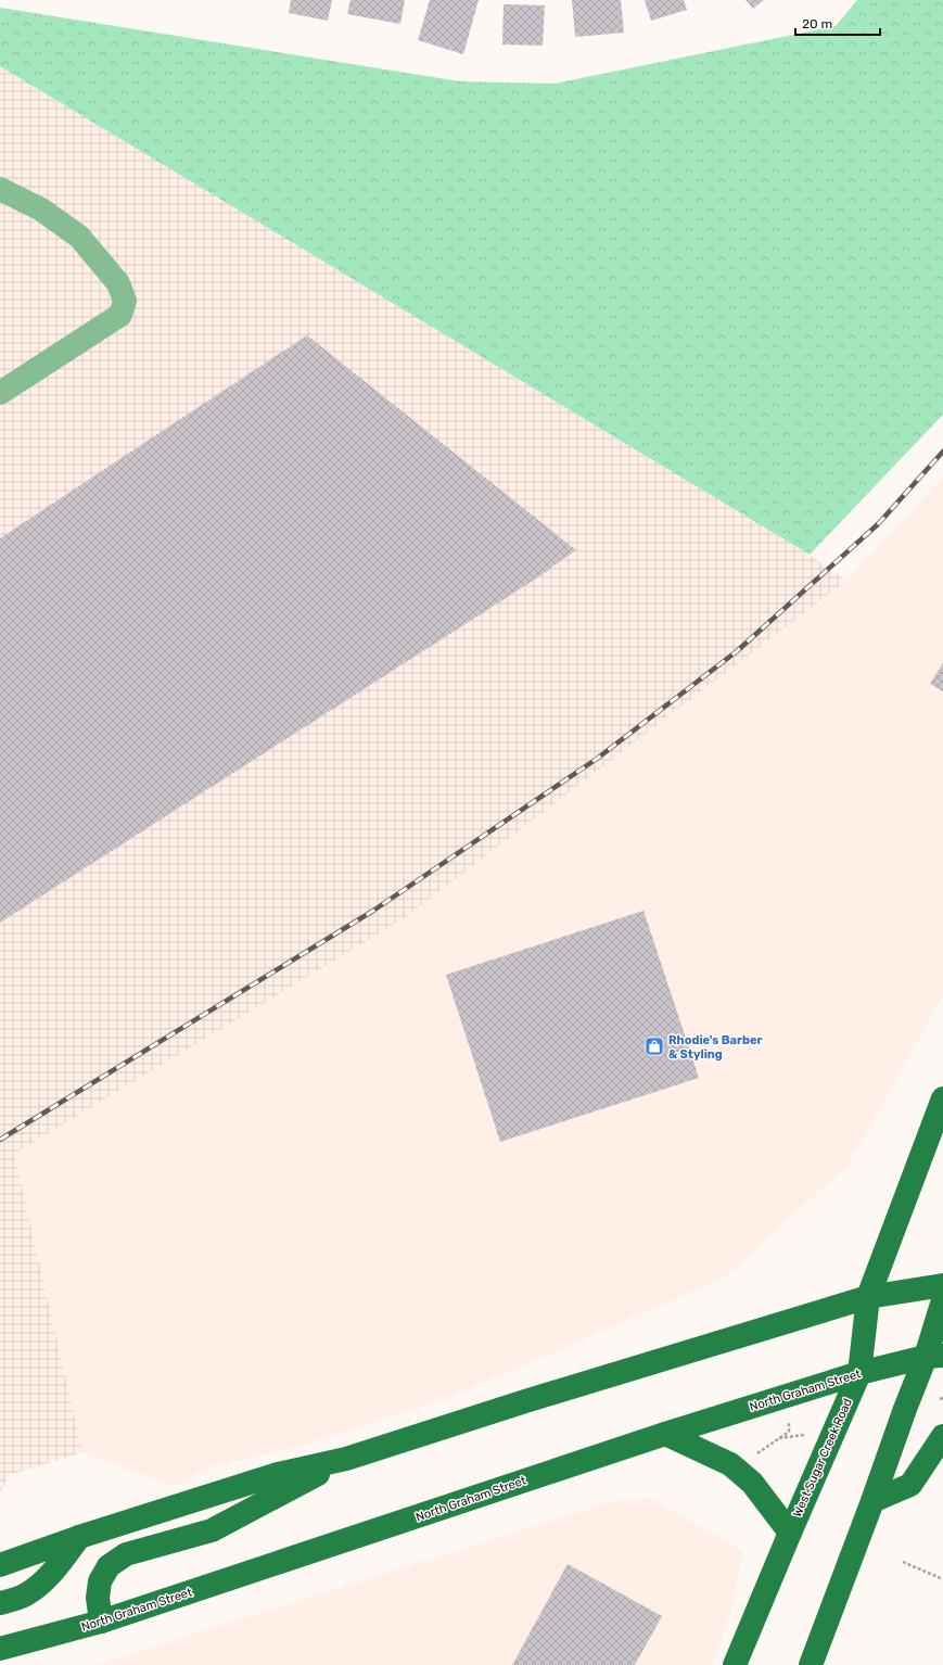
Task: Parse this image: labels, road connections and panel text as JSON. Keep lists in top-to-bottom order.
{
  "streets": {
    "main road": ["North Graham Street", "West Sugar Creek Road"]
  },
  "crossings": [
    ["North Graham Street", "West Sugar Creek Road"]
  ],
  "places": {
    "shop": ["Rhodie's Barber & Styling"]
  },
  "scale_bar": "20 m"
}
